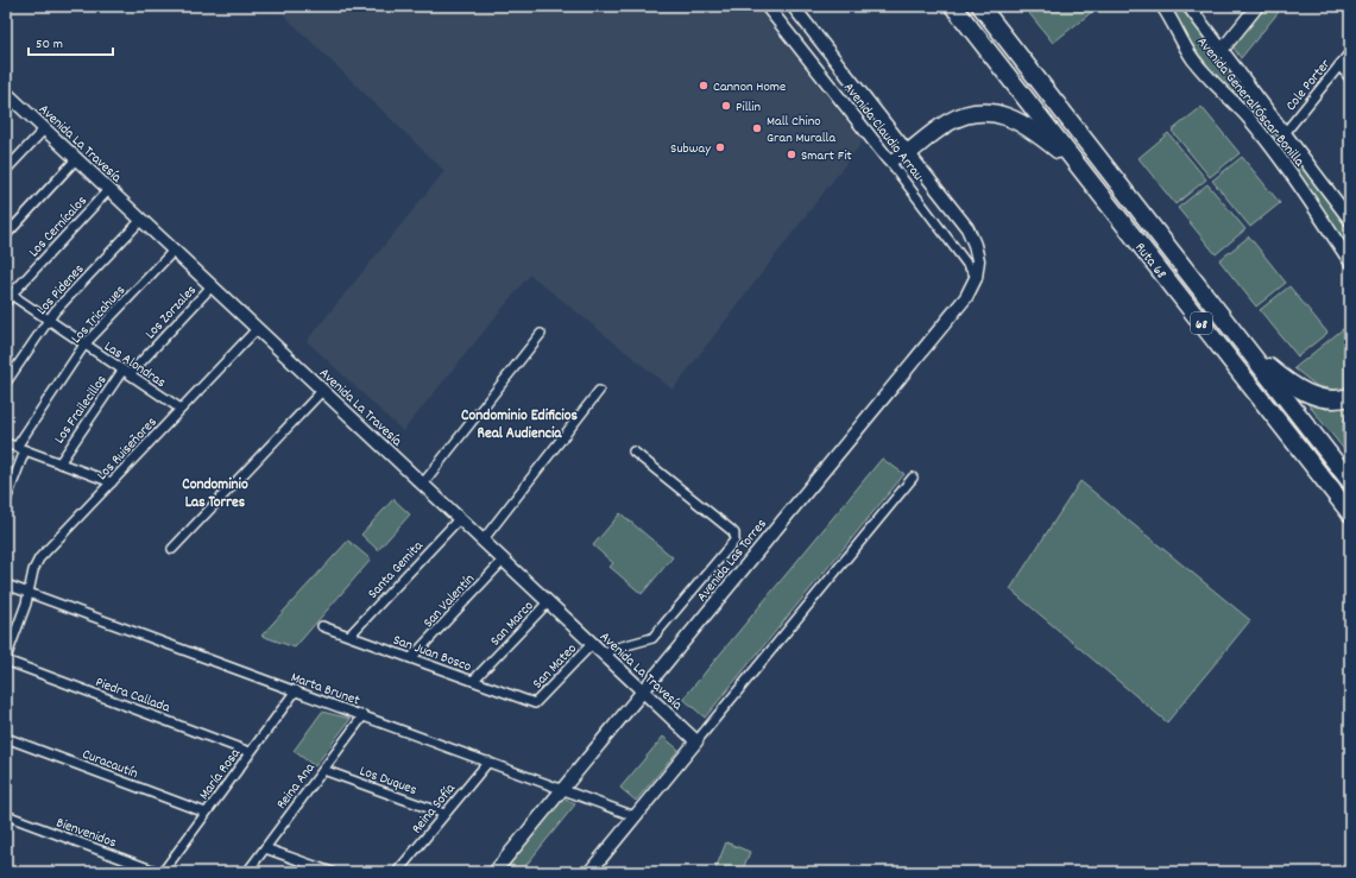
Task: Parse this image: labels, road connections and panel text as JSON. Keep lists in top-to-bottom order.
{
  "streets": {
    "highway": ["Ruta 68", "68"],
    "street": [
      "Cole Porter",
      "Avenida General Óscar Bonilla",
      "Avenida Claudio Arrau",
      "Avenida La Travesía",
      "Los Cernícalos",
      "Los Pidenes",
      "Los Zorzales",
      "Los Tricahues",
      "Las Alondras",
      "Los Frailecillos",
      "Los Ruiseñores",
      "Avenida Las Torres",
      "Santa Gemita",
      "San Valentín",
      "San Marco",
      "San Juan Bosco",
      "San Mateo",
      "Marta Brunet",
      "Piedra Callada",
      "Curacautín",
      "María Rosa",
      "Los Duques",
      "Reina Ana",
      "Reina Sofía",
      "Bienvenidos"
    ]
  },
  "crossings": [
    ["Cole Porter", "Avenida General Óscar Bonilla"],
    ["Avenida Claudio Arrau", "Avenida Las Torres"],
    ["Avenida La Travesía", "Los Cernícalos"],
    ["Avenida La Travesía", "Los Pidenes"],
    ["Avenida La Travesía", "Los Zorzales"],
    ["Avenida La Travesía", "Los Tricahues"],
    ["Avenida La Travesía", "Los Ruiseñores"],
    ["Avenida La Travesía", "Avenida Las Torres"],
    ["Avenida La Travesía", "Santa Gemita"],
    ["Avenida La Travesía", "San Valentín"],
    ["Avenida La Travesía", "San Marco"],
    ["Avenida La Travesía", "San Mateo"],
    ["Los Cernícalos", "Las Alondras"],
    ["Los Pidenes", "Las Alondras"],
    ["Los Zorzales", "Las Alondras"],
    ["Los Zorzales", "Los Frailecillos"],
    ["Los Tricahues", "Las Alondras"],
    ["Las Alondras", "Los Frailecillos"],
    ["Las Alondras", "Los Ruiseñores"],
    ["Los Ruiseñores", "Marta Brunet"],
    ["Los Ruiseñores", "Piedra Callada"],
    ["Avenida Las Torres", "Marta Brunet"],
    ["Santa Gemita", "San Juan Bosco"],
    ["San Valentín", "San Juan Bosco"],
    ["San Marco", "San Juan Bosco"],
    ["San Juan Bosco", "San Mateo"],
    ["Marta Brunet", "María Rosa"],
    ["Marta Brunet", "Reina Ana"],
    ["Marta Brunet", "Reina Sofía"],
    ["Piedra Callada", "María Rosa"],
    ["Curacautín", "María Rosa"],
    ["Los Duques", "Reina Ana"],
    ["Los Duques", "Reina Sofía"]
  ],
  "districts": ["Condominio Edificios Real Audiencia", "Condominio Las Torres"],
  "places": [
    "Cannon Home",
    "Pillin",
    "Mall Chino Gran Muralla",
    "Subway",
    "Smart Fit"
  ],
  "scale_bar": "50 m"
}
